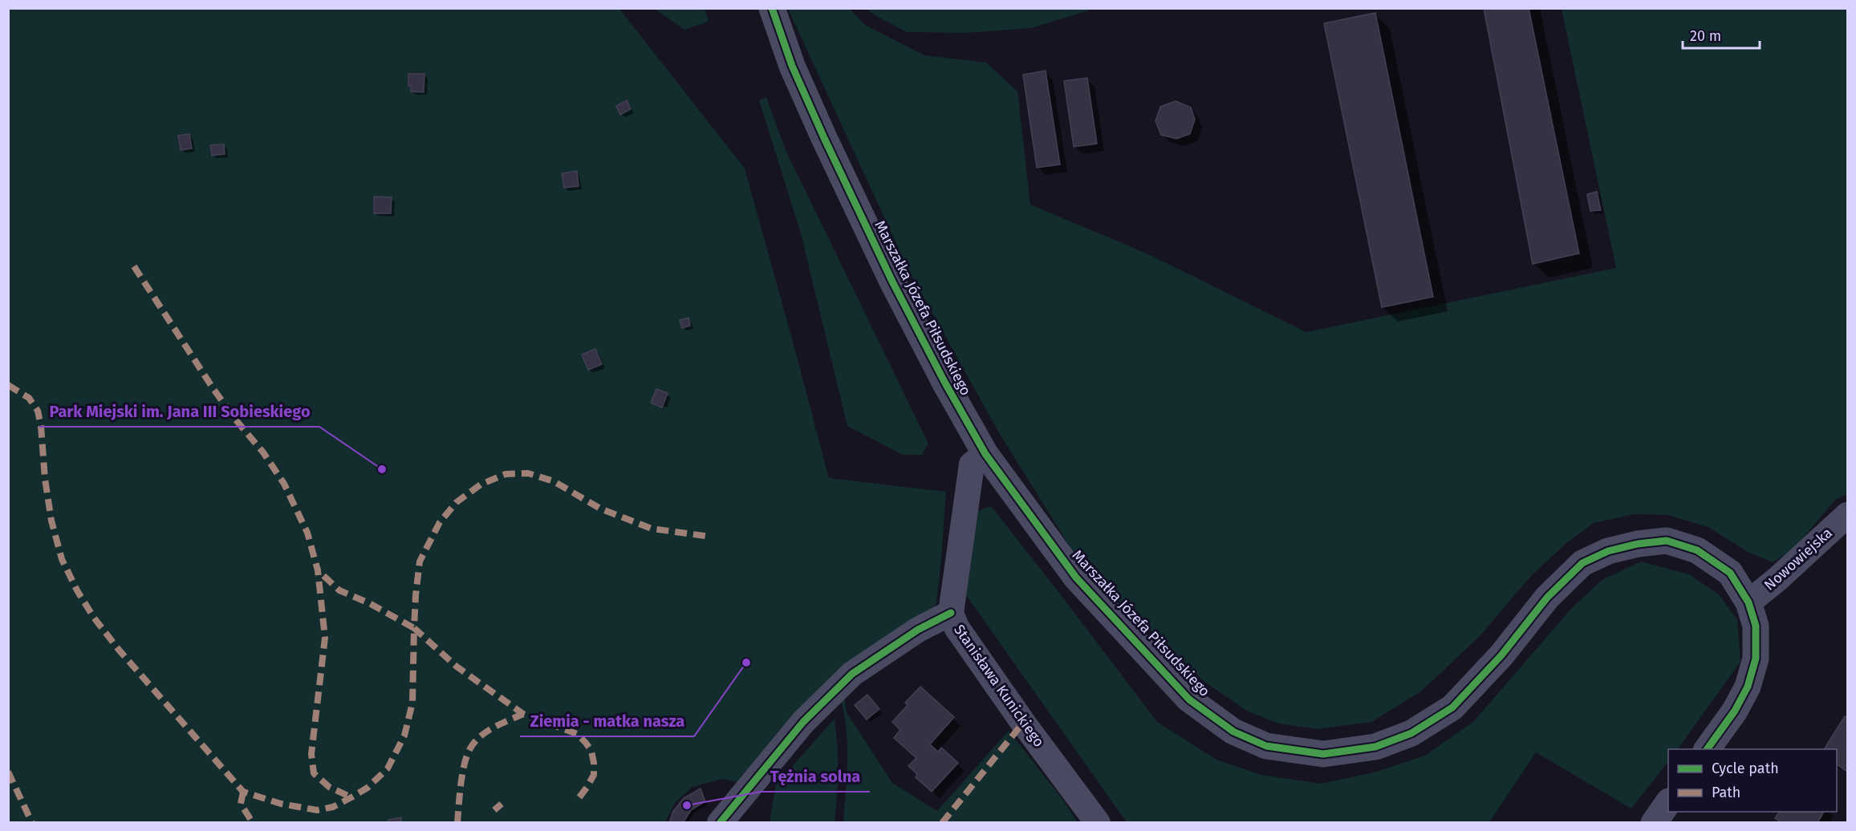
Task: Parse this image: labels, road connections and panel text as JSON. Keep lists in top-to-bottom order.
{
  "streets": {
    "street": ["Marszałka Józefa Piłsudskiego", "Nowowiejska", "Stanisława Kunickiego"]
  },
  "crossings": [
    ["Marszałka Józefa Piłsudskiego", "Nowowiejska"],
    ["Marszałka Józefa Piłsudskiego", "Stanisława Kunickiego"]
  ],
  "places": ["Park Miejski im. Jana III Sobieskiego", "Ziemia - matka nasza", "Tężnia solna"],
  "legend": ["Cycle path", "Path"],
  "scale_bar": "20 m"
}
